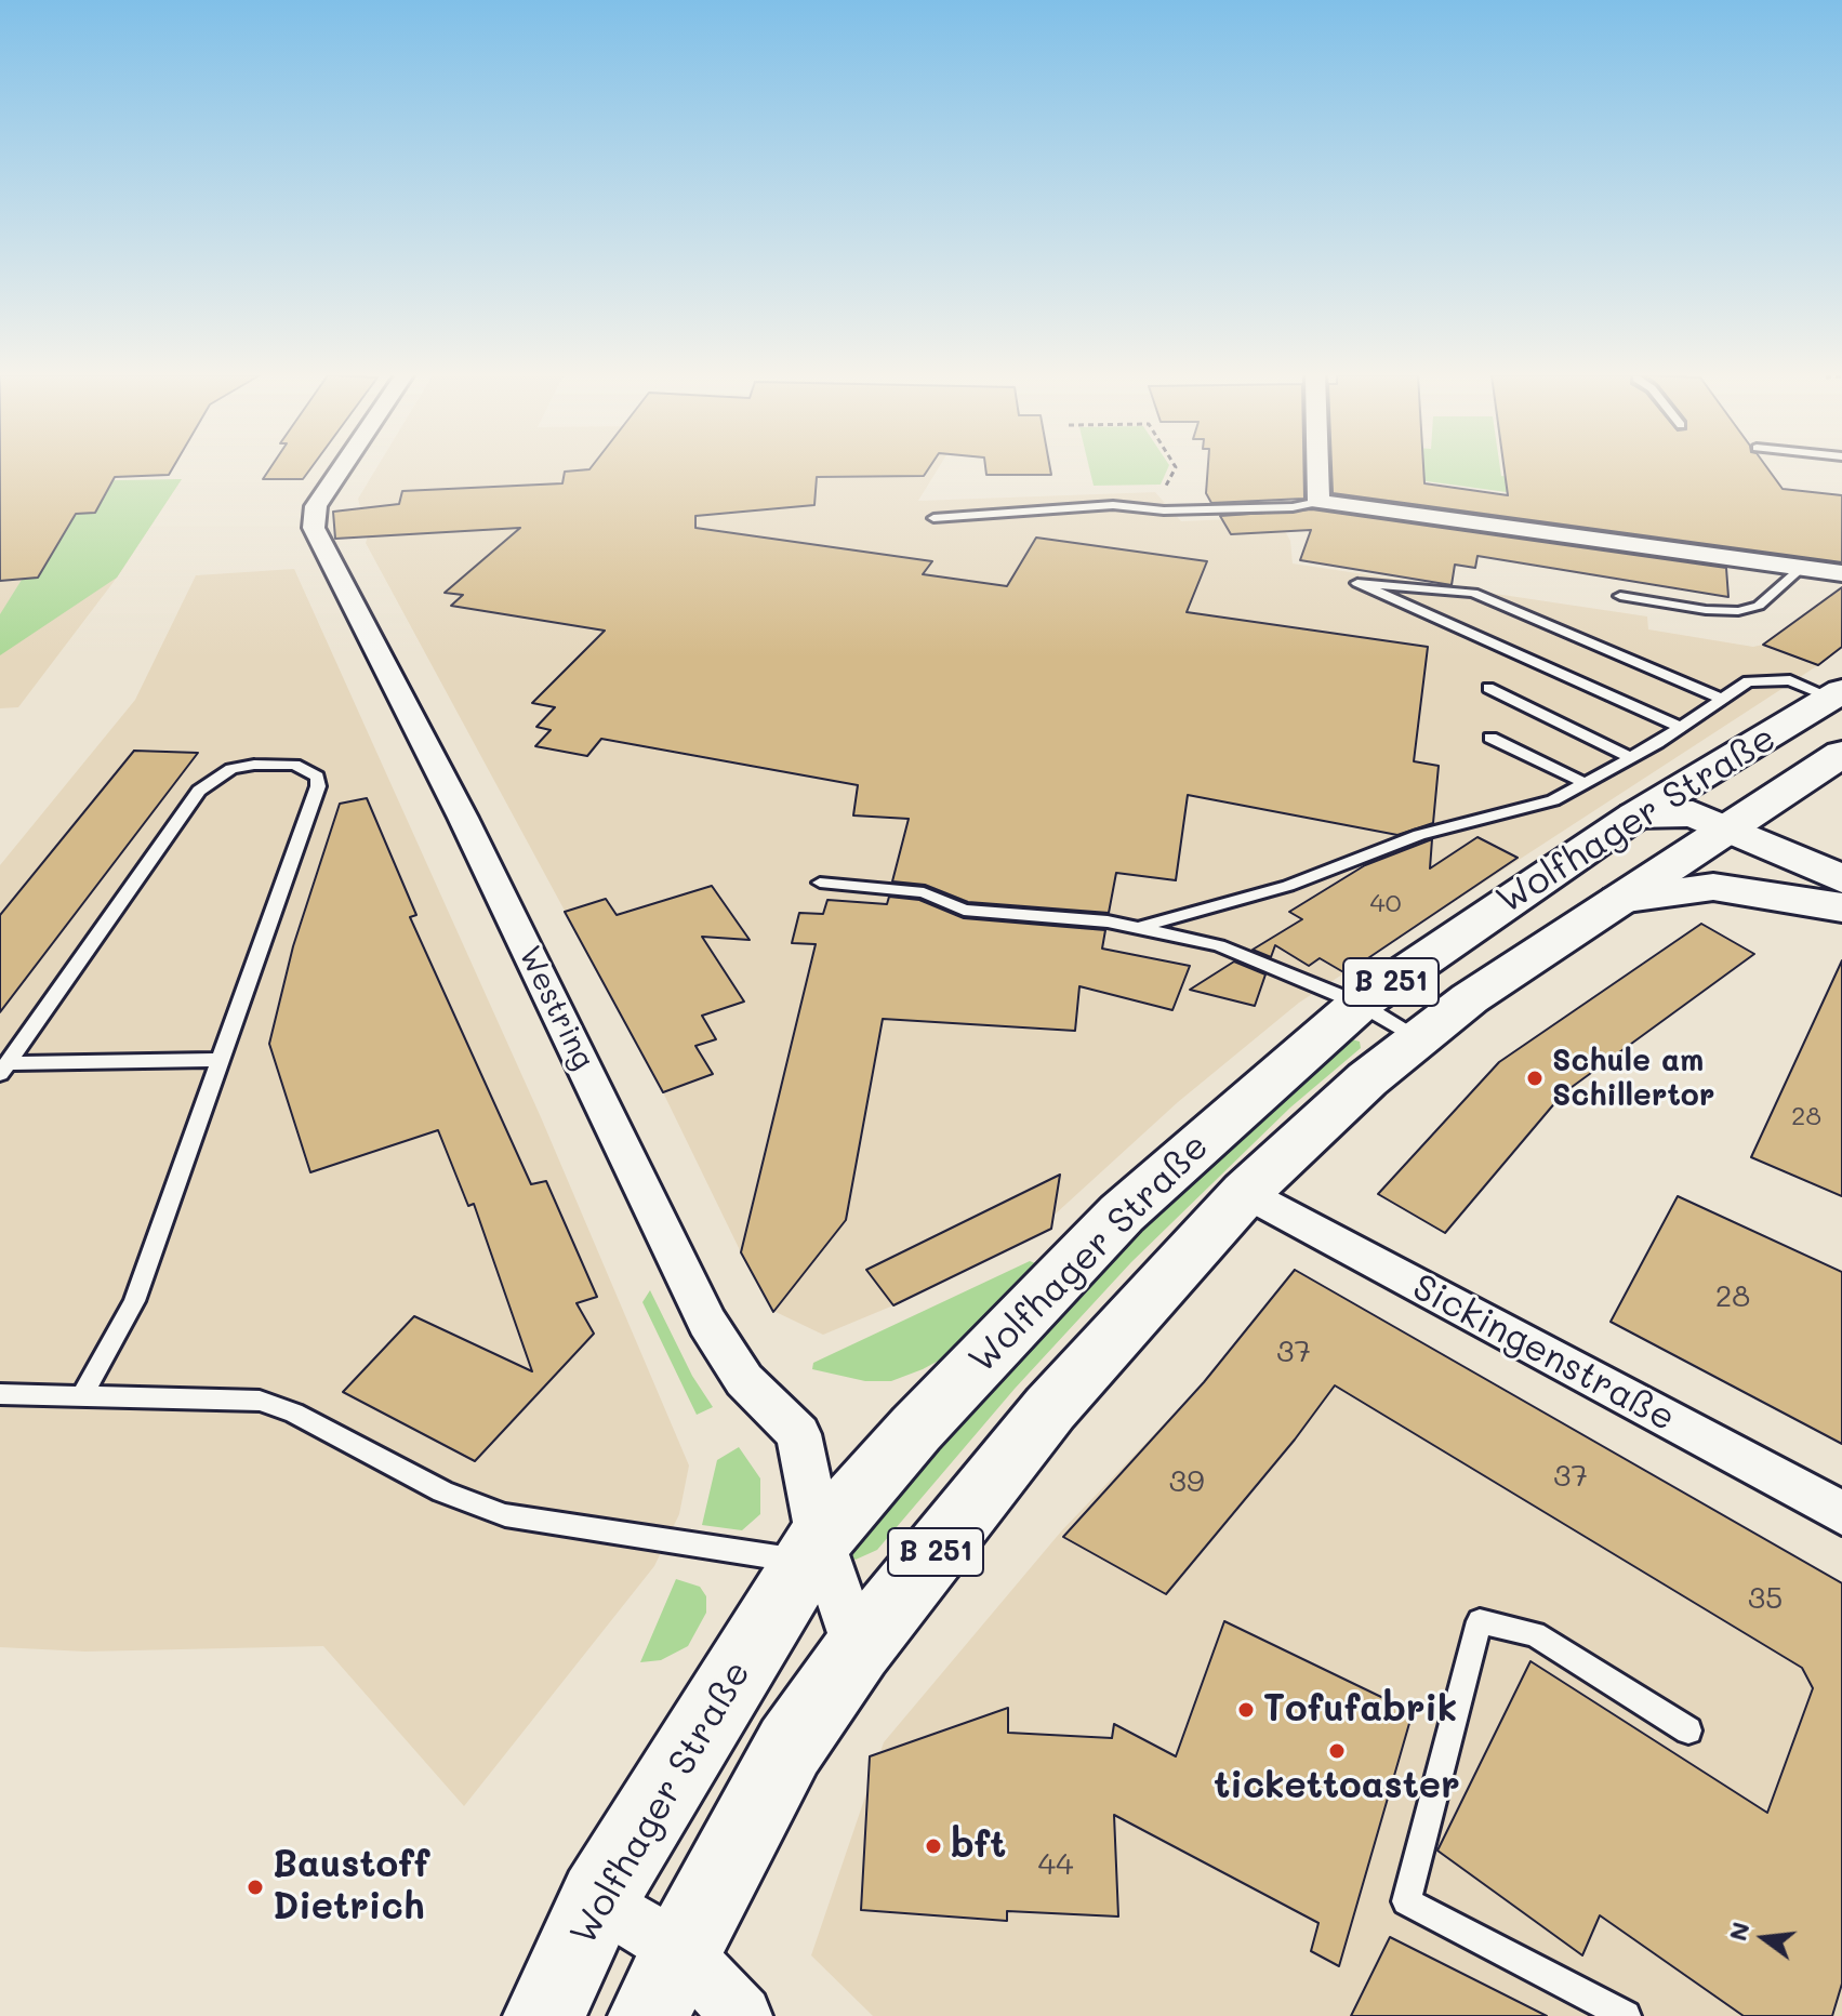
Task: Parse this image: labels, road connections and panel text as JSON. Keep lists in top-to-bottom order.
{
  "streets": {
    "main road": ["Wolfhager Straße", "B 251"],
    "street": ["Westring", "Sickingenstraße"]
  },
  "crossings": [
    ["Wolfhager Straße", "Westring"],
    ["Wolfhager Straße", "Sickingenstraße"]
  ],
  "places": [
    "Schule am Schillertor",
    "Tofufabrik",
    "tickettoaster",
    "bft",
    "Baustoff Dietrich"
  ],
  "house_numbers": [
    "40",
    "28",
    "28",
    "37",
    "37",
    "39",
    "35",
    "44"
  ],
  "north": "left"
}
